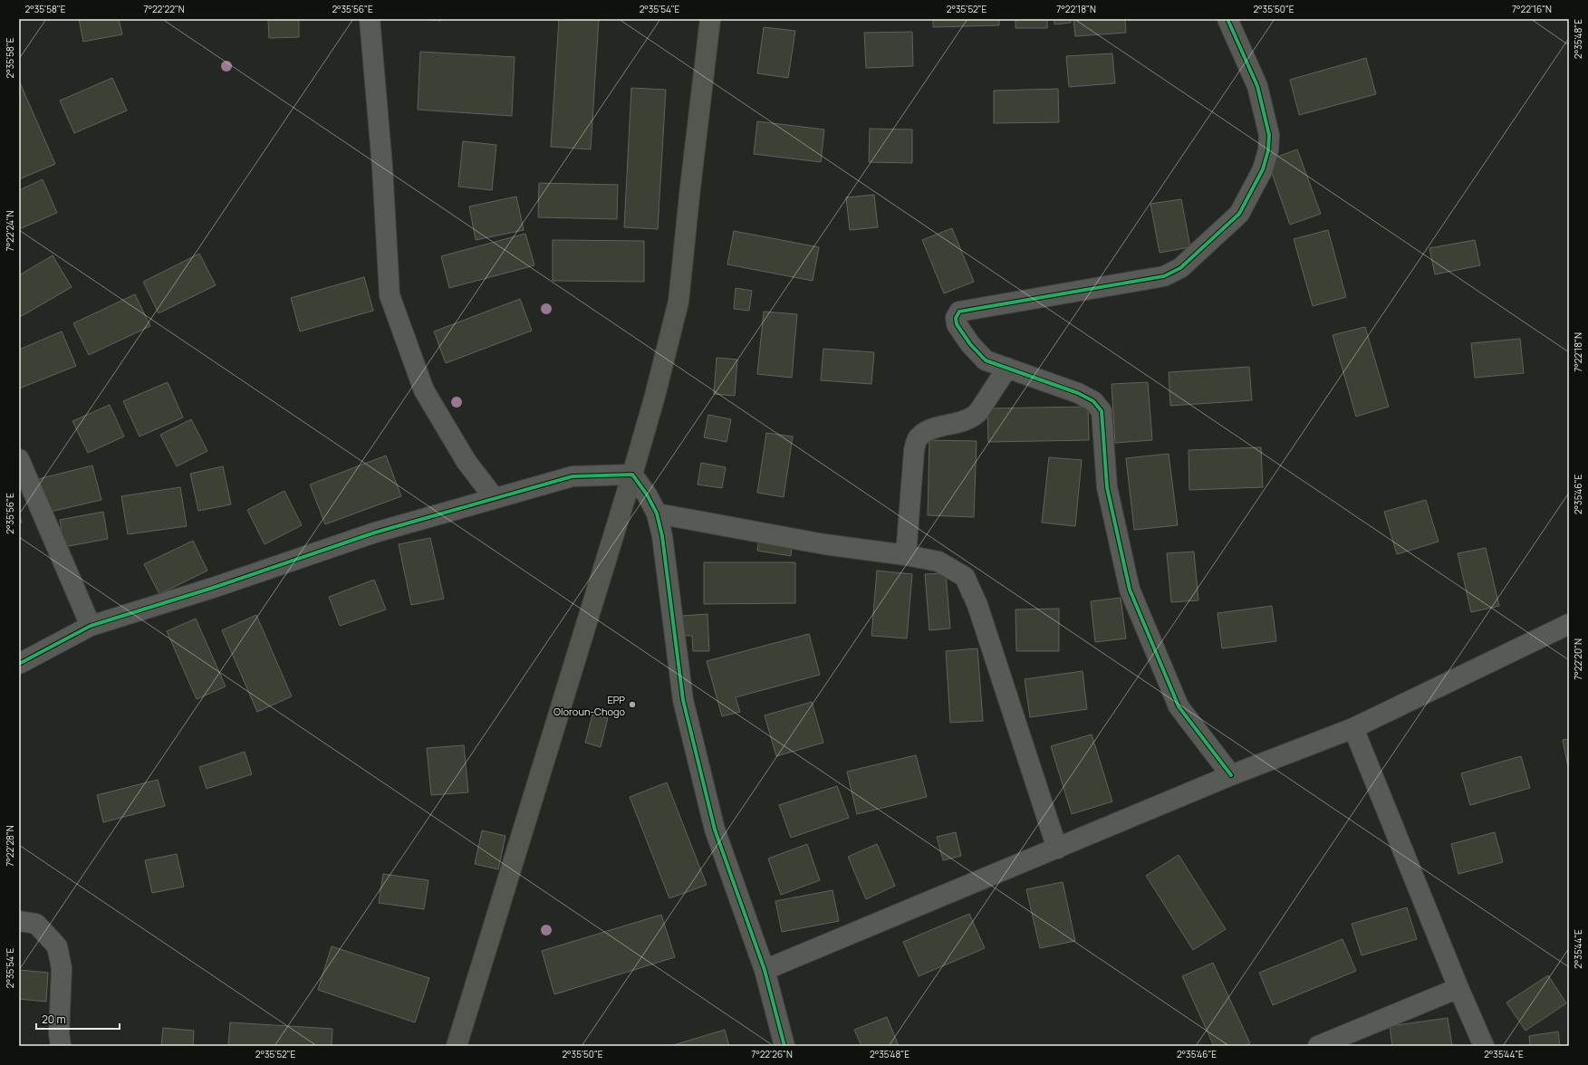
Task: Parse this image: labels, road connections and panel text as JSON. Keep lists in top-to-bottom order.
{
  "places": ["EPP Oloroun-Chogo"],
  "scale_bar": "20 m",
  "coordinates": [
    "2°35'58\"E",
    "7°22'22\"N",
    "2°35'56\"E",
    "2°35'54\"E",
    "2°35'52\"E",
    "7°22'18\"N",
    "2°35'50\"E",
    "7°22'16\"N",
    "2°35'48\"E",
    "7°22'24\"N",
    "2°35'46\"E",
    "7°22'20\"N",
    "7°22'28\"N",
    "2°35'44\"E",
    "7°22'26\"N"
  ]
}
